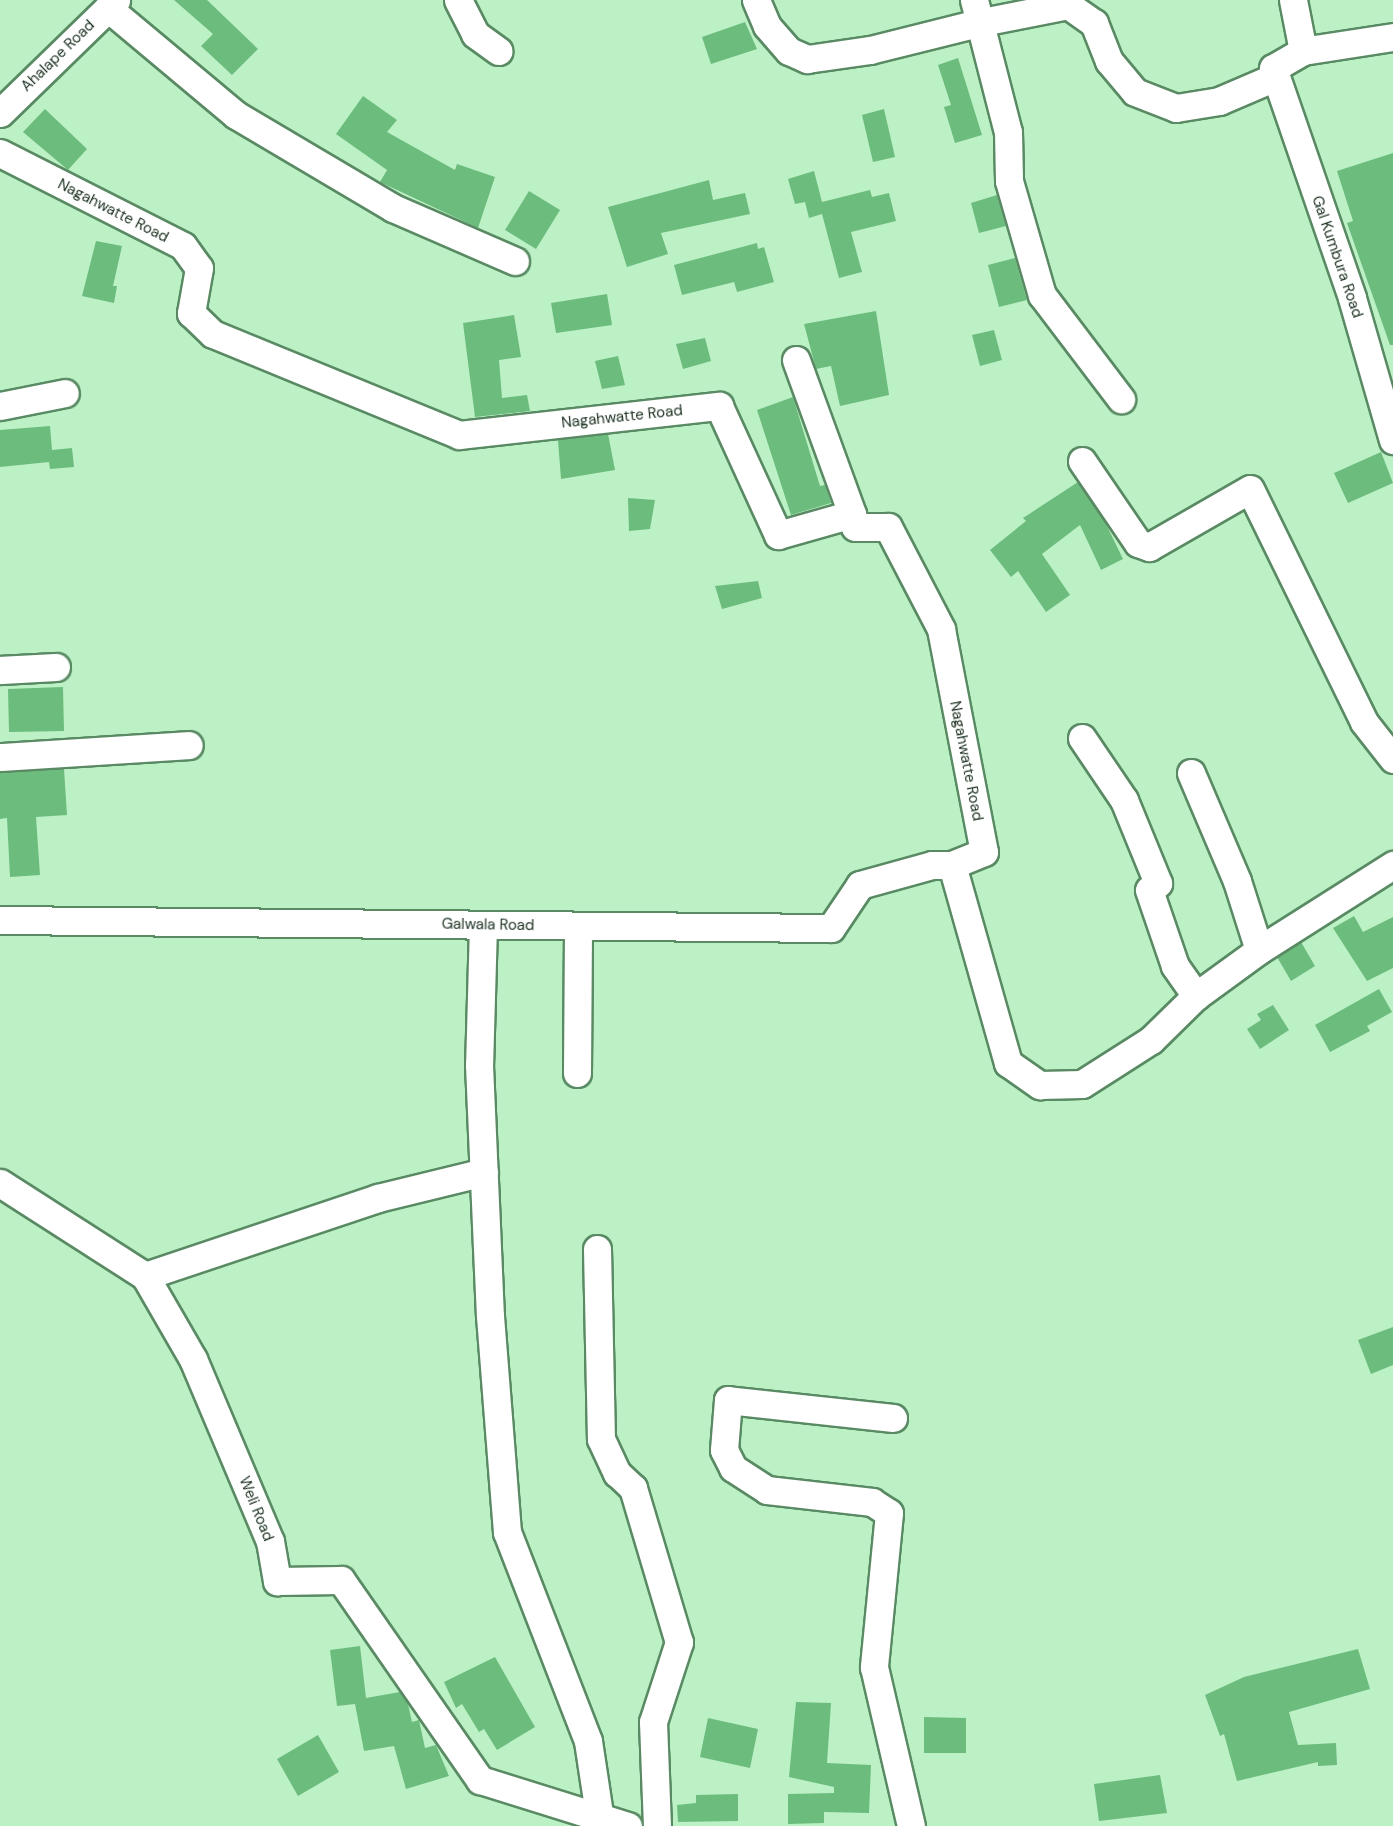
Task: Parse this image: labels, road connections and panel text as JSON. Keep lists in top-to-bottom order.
{
  "streets": {
    "street": [
      "Ahalape Road",
      "Nagahwatte Road",
      "Gal Kumbura Road",
      "Galwala Road",
      "Weli Road"
    ]
  },
  "crossings": [
    ["Nagahwatte Road", "Galwala Road"]
  ]
}
